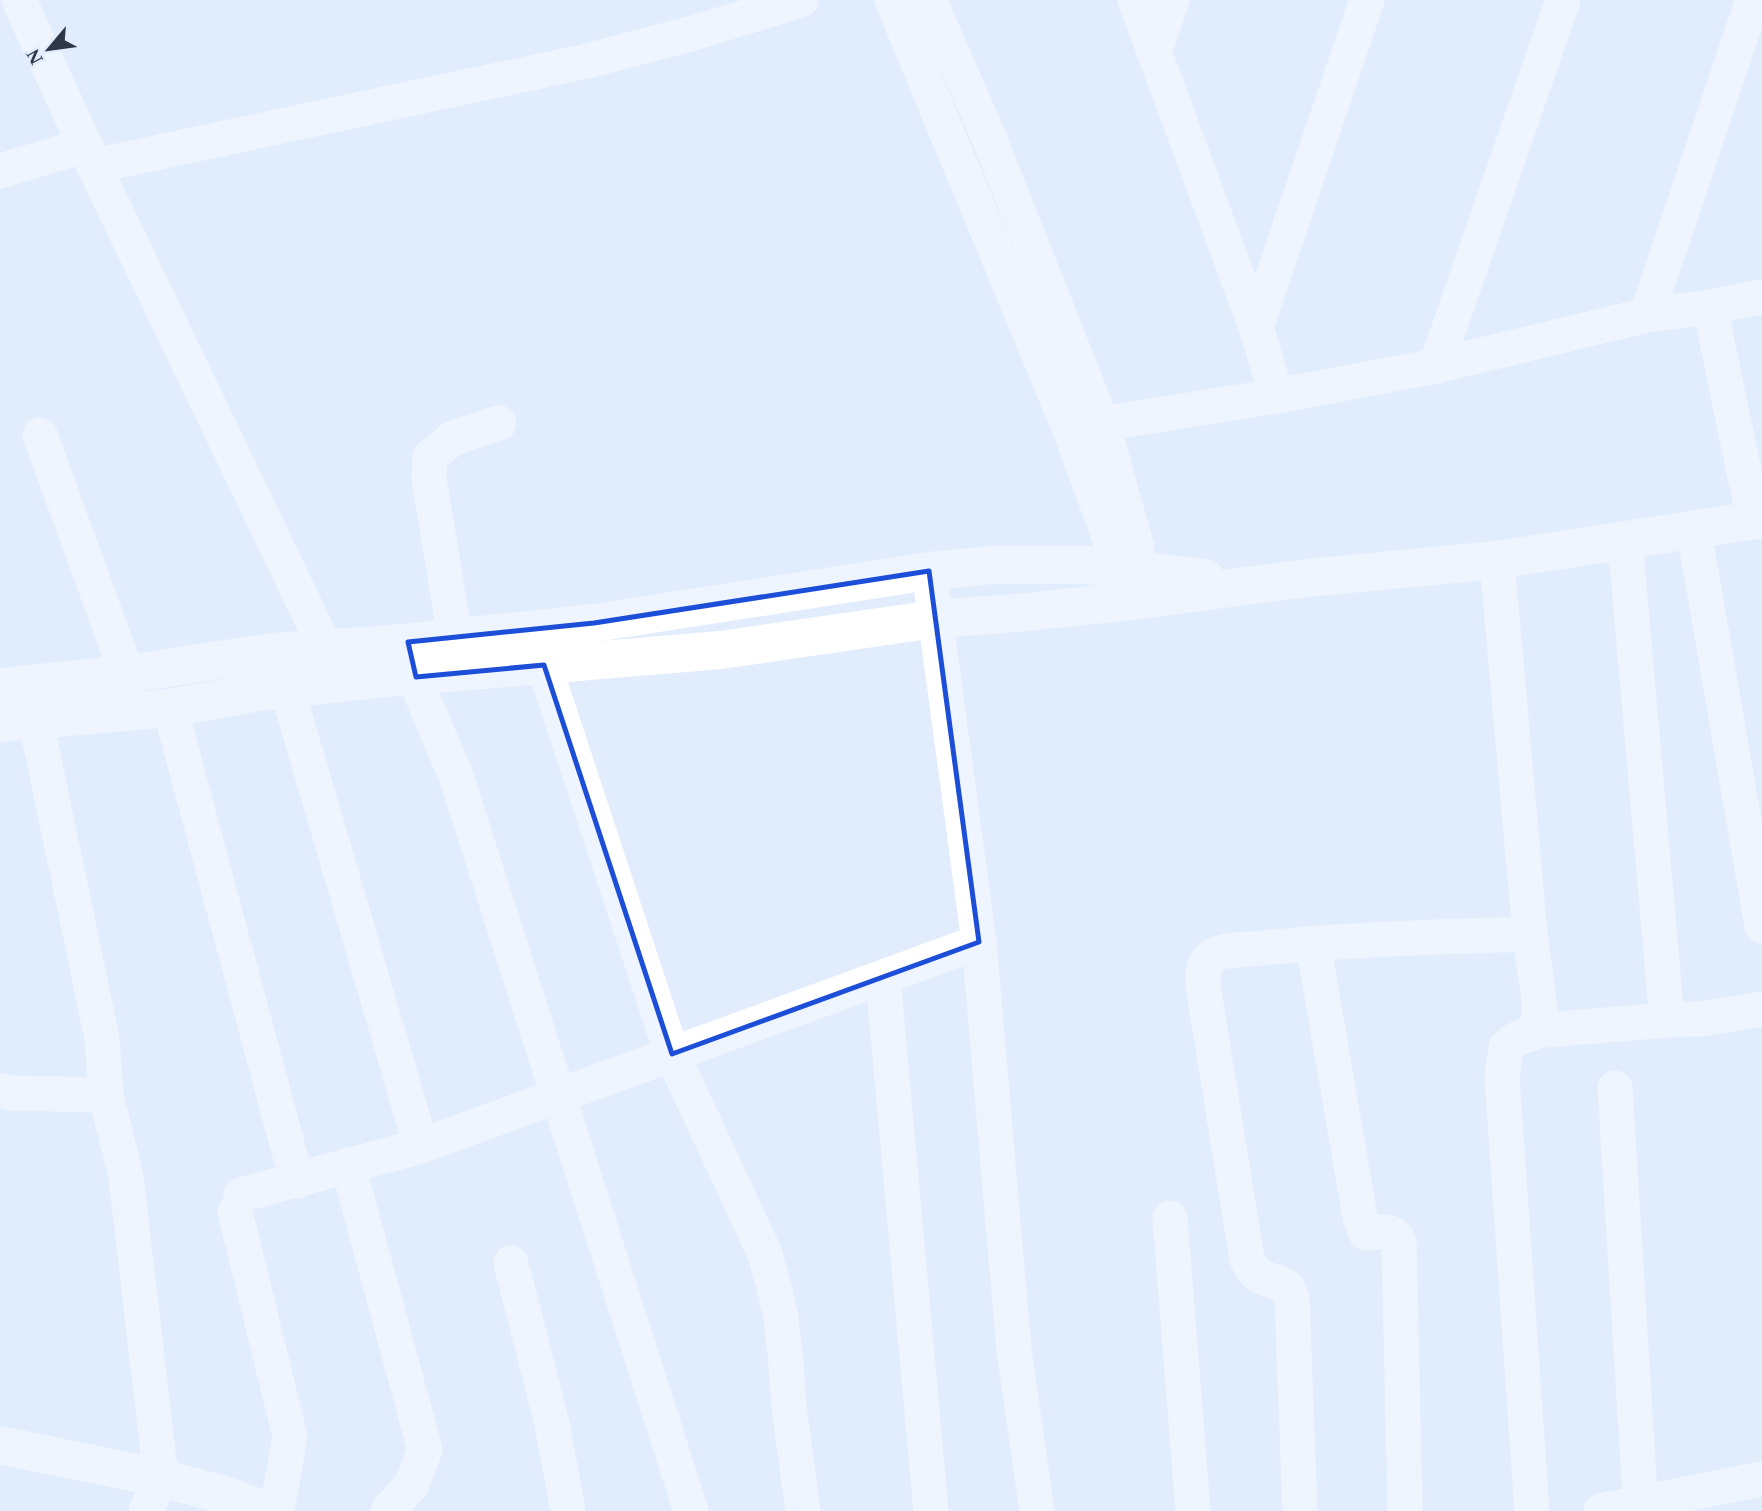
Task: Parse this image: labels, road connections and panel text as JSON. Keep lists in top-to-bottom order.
{
  "north": "bottom left"
}
